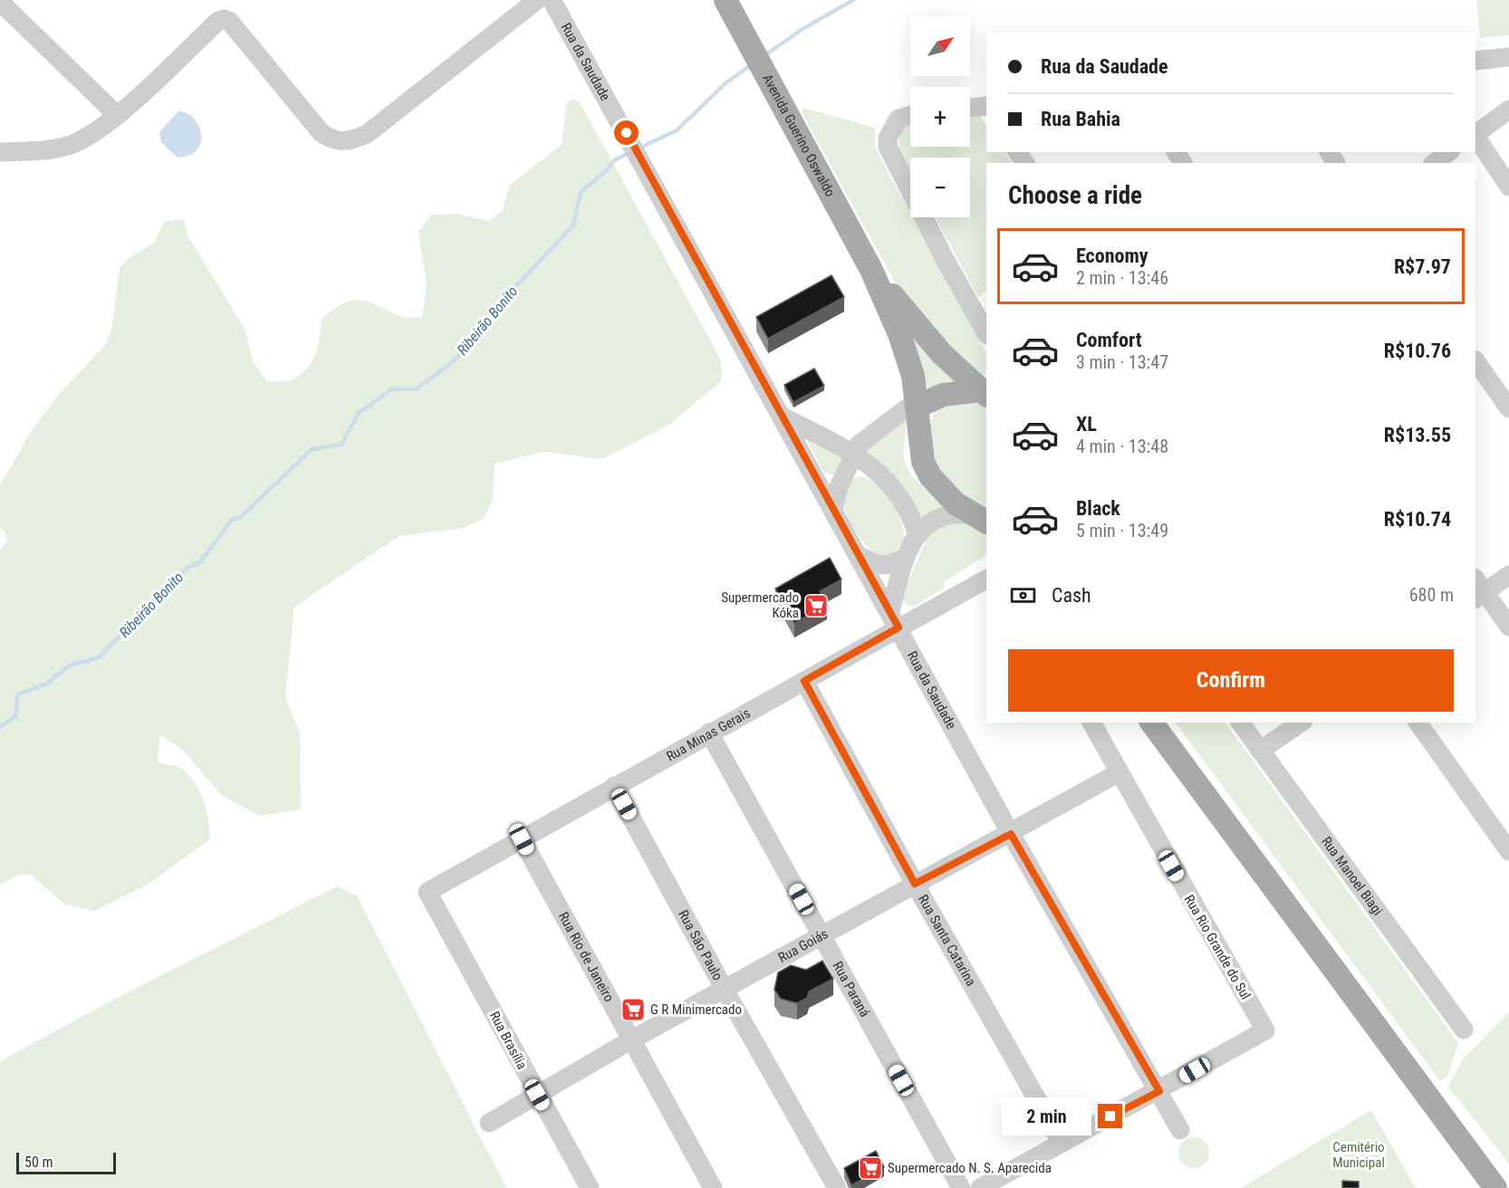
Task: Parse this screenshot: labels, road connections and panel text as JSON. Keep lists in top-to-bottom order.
{
  "streets": {
    "main road": ["Avenida Guerino Oswaldo"],
    "street": [
      "Rua da Saudade",
      "Rua Minas Gerais",
      "Rua Manoel Biagi",
      "Rua Santa Catarina",
      "Rua São Paulo",
      "Rua Goiás",
      "Rua Rio Grande do Sul",
      "Rua Rio de Janeiro",
      "Rua Paraná",
      "Rua Brasília"
    ]
  },
  "crossings": [
    ["Rua da Saudade", "Rua Minas Gerais"],
    ["Rua da Saudade", "Rua Goiás"],
    ["Rua da Saudade", "Rua Rio Grande do Sul"],
    ["Rua Minas Gerais", "Rua Santa Catarina"],
    ["Rua Minas Gerais", "Rua São Paulo"],
    ["Rua Minas Gerais", "Rua Rio de Janeiro"],
    ["Rua Minas Gerais", "Rua Paraná"],
    ["Rua Minas Gerais", "Rua Brasília"],
    ["Rua Santa Catarina", "Rua Goiás"],
    ["Rua São Paulo", "Rua Goiás"],
    ["Rua Goiás", "Rua Rio Grande do Sul"],
    ["Rua Goiás", "Rua Rio de Janeiro"],
    ["Rua Goiás", "Rua Paraná"],
    ["Rua Goiás", "Rua Brasília"]
  ],
  "water": ["Ribeirão Bonito"],
  "parks": ["Cemitério Municipal"],
  "places": {
    "supermarket": ["Supermercado Kóka", "G R Minimercado", "Supermercado N. S. Aparecida"]
  },
  "scale_bar": "50 m",
  "north": "top right",
  "page": {
    "map_buttons": ["+", "−"],
    "banner": ["Rua da Saudade", "Rua Bahia"],
    "heading": "Choose a ride",
    "list": [
      {
        "name": "Economy",
        "note": "2 min · 13:46",
        "value": "R$7.97"
      },
      {
        "name": "Comfort",
        "note": "3 min · 13:47",
        "value": "R$10.76"
      },
      {
        "name": "XL",
        "note": "4 min · 13:48",
        "value": "R$13.55"
      },
      {
        "name": "Black",
        "note": "5 min · 13:49",
        "value": "R$10.74"
      }
    ],
    "pay": ["Cash", "680 m"],
    "buttons": "Confirm",
    "bubble": "2 min",
    "scale": "50 m"
  }
}
